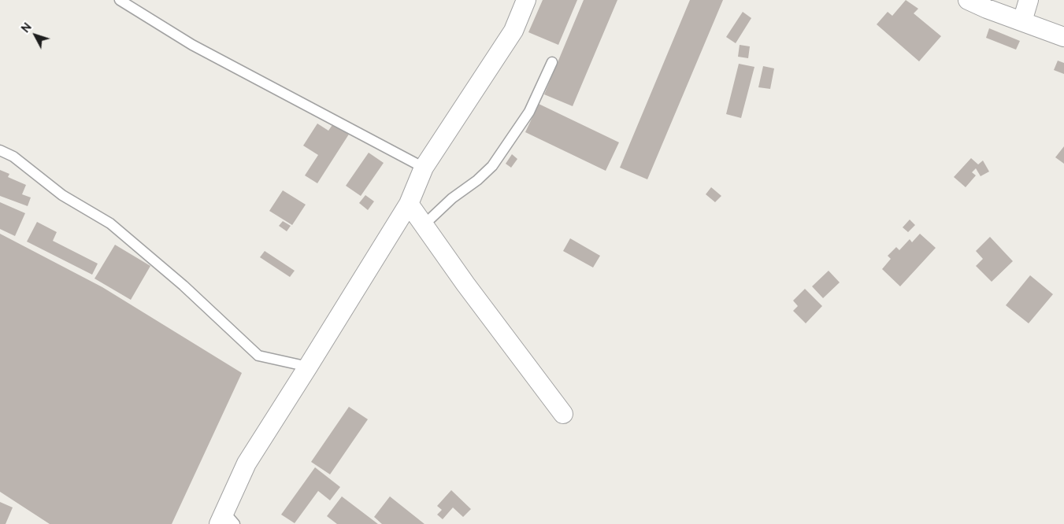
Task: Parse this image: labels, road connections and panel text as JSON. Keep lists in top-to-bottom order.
{
  "north": "top left"
}
